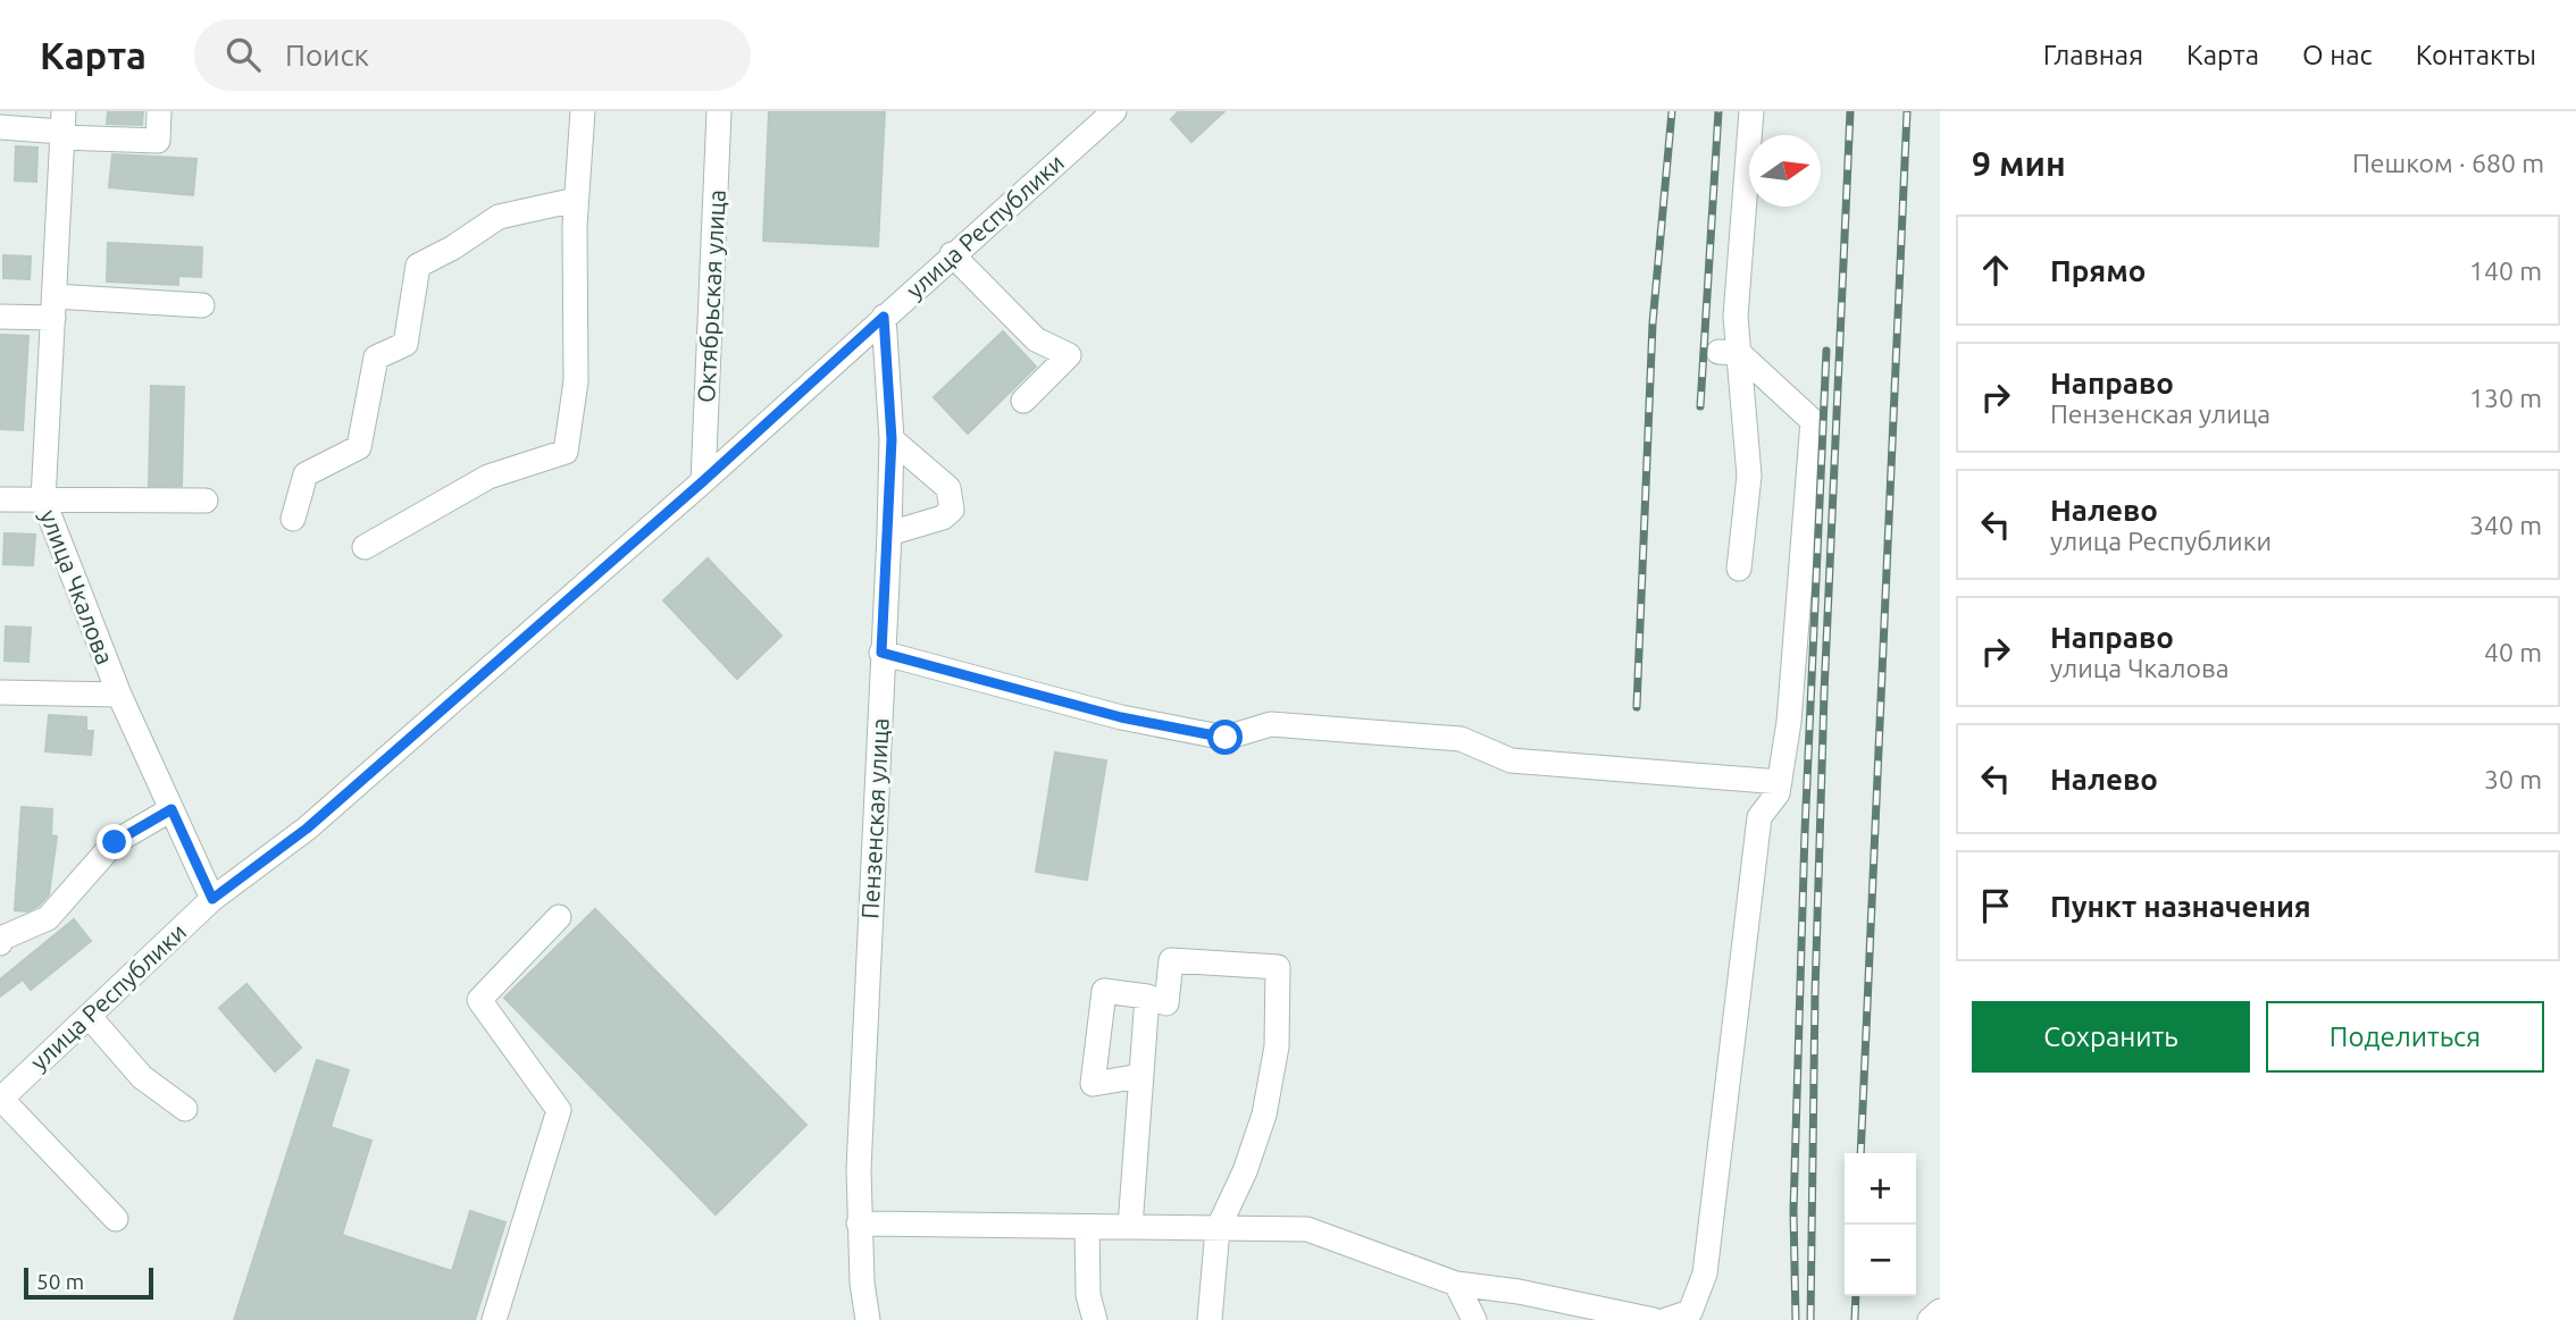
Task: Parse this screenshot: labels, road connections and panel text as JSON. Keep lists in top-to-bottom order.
{
  "streets": {
    "street": [
      "улица Республики",
      "Октябрьская улица",
      "улица Чкалова",
      "Пензенская улица"
    ]
  },
  "crossings": [
    ["улица Республики", "Октябрьская улица"],
    ["улица Республики", "улица Чкалова"],
    ["улица Республики", "Пензенская улица"]
  ],
  "scale_bar": "50 m",
  "north": "right",
  "page": {
    "header": "Карта",
    "search": "Поиск",
    "nav": [
      "Главная",
      "Карта",
      "О нас",
      "Контакты"
    ],
    "heading": ["9 мин", "Пешком · 680 m"],
    "list": [
      ["Прямо", "140 m"],
      ["Направо", "Пензенская улица", "130 m"],
      ["Налево", "улица Республики", "340 m"],
      ["Направо", "улица Чкалова", "40 m"],
      ["Налево", "30 m"],
      "Пункт назначения"
    ],
    "buttons": ["Сохранить", "Поделиться"],
    "map_buttons": ["+", "−"],
    "scale": "50 m"
  }
}
